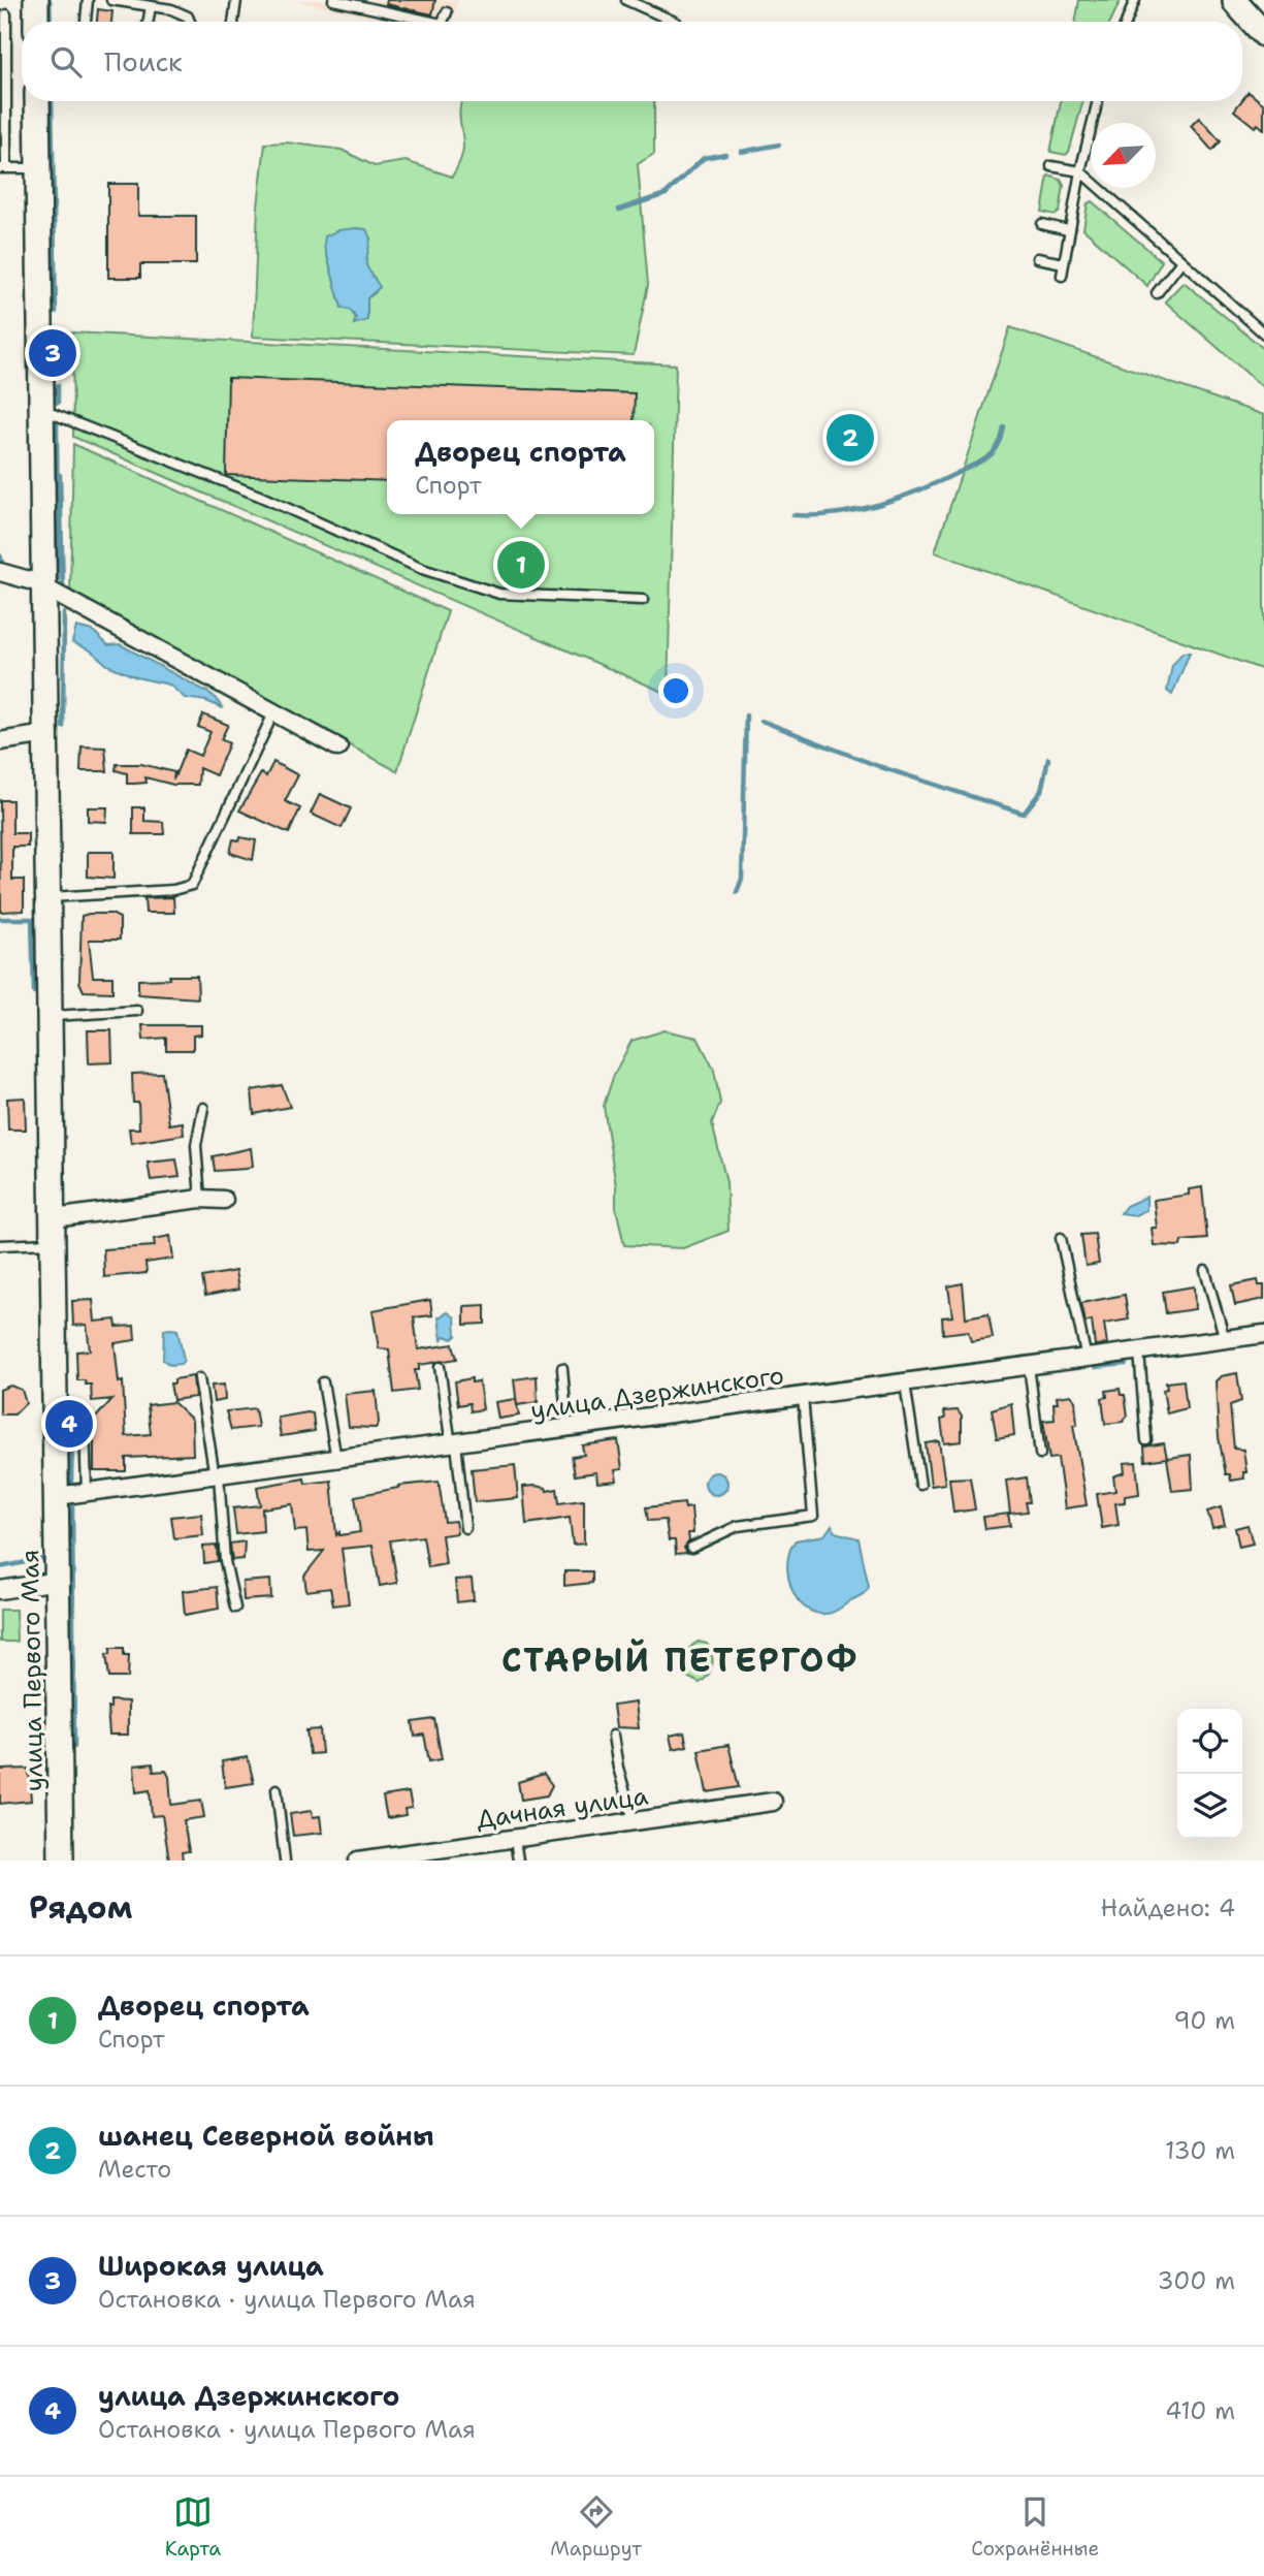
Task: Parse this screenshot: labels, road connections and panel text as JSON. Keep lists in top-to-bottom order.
{
  "streets": {
    "street": ["улица Дзержинского", "улица Первого Мая", "Дачная улица"]
  },
  "crossings": [
    ["улица Дзержинского", "улица Первого Мая"]
  ],
  "districts": ["СТАРЫЙ ПЕТЕРГОФ"],
  "north": "bottom left",
  "page": {
    "search": "Поиск",
    "pins": [
      "3",
      "2",
      "1",
      "4"
    ],
    "popup": ["Дворец спорта", "Спорт"],
    "heading": ["Рядом", "Найдено: 4"],
    "list": [
      {
        "mark": "1",
        "name": "Дворец спорта",
        "note": "Спорт",
        "value": "90 m"
      },
      {
        "mark": "2",
        "name": "шанец Северной войны",
        "note": "Место",
        "value": "130 m"
      },
      {
        "mark": "3",
        "name": "Широкая улица",
        "note": "Остановка · улица Первого Мая",
        "value": "300 m"
      },
      {
        "mark": "4",
        "name": "улица Дзержинского",
        "note": "Остановка · улица Первого Мая",
        "value": "410 m"
      }
    ],
    "nav": ["Карта", "Маршрут", "Сохранённые"]
  }
}
